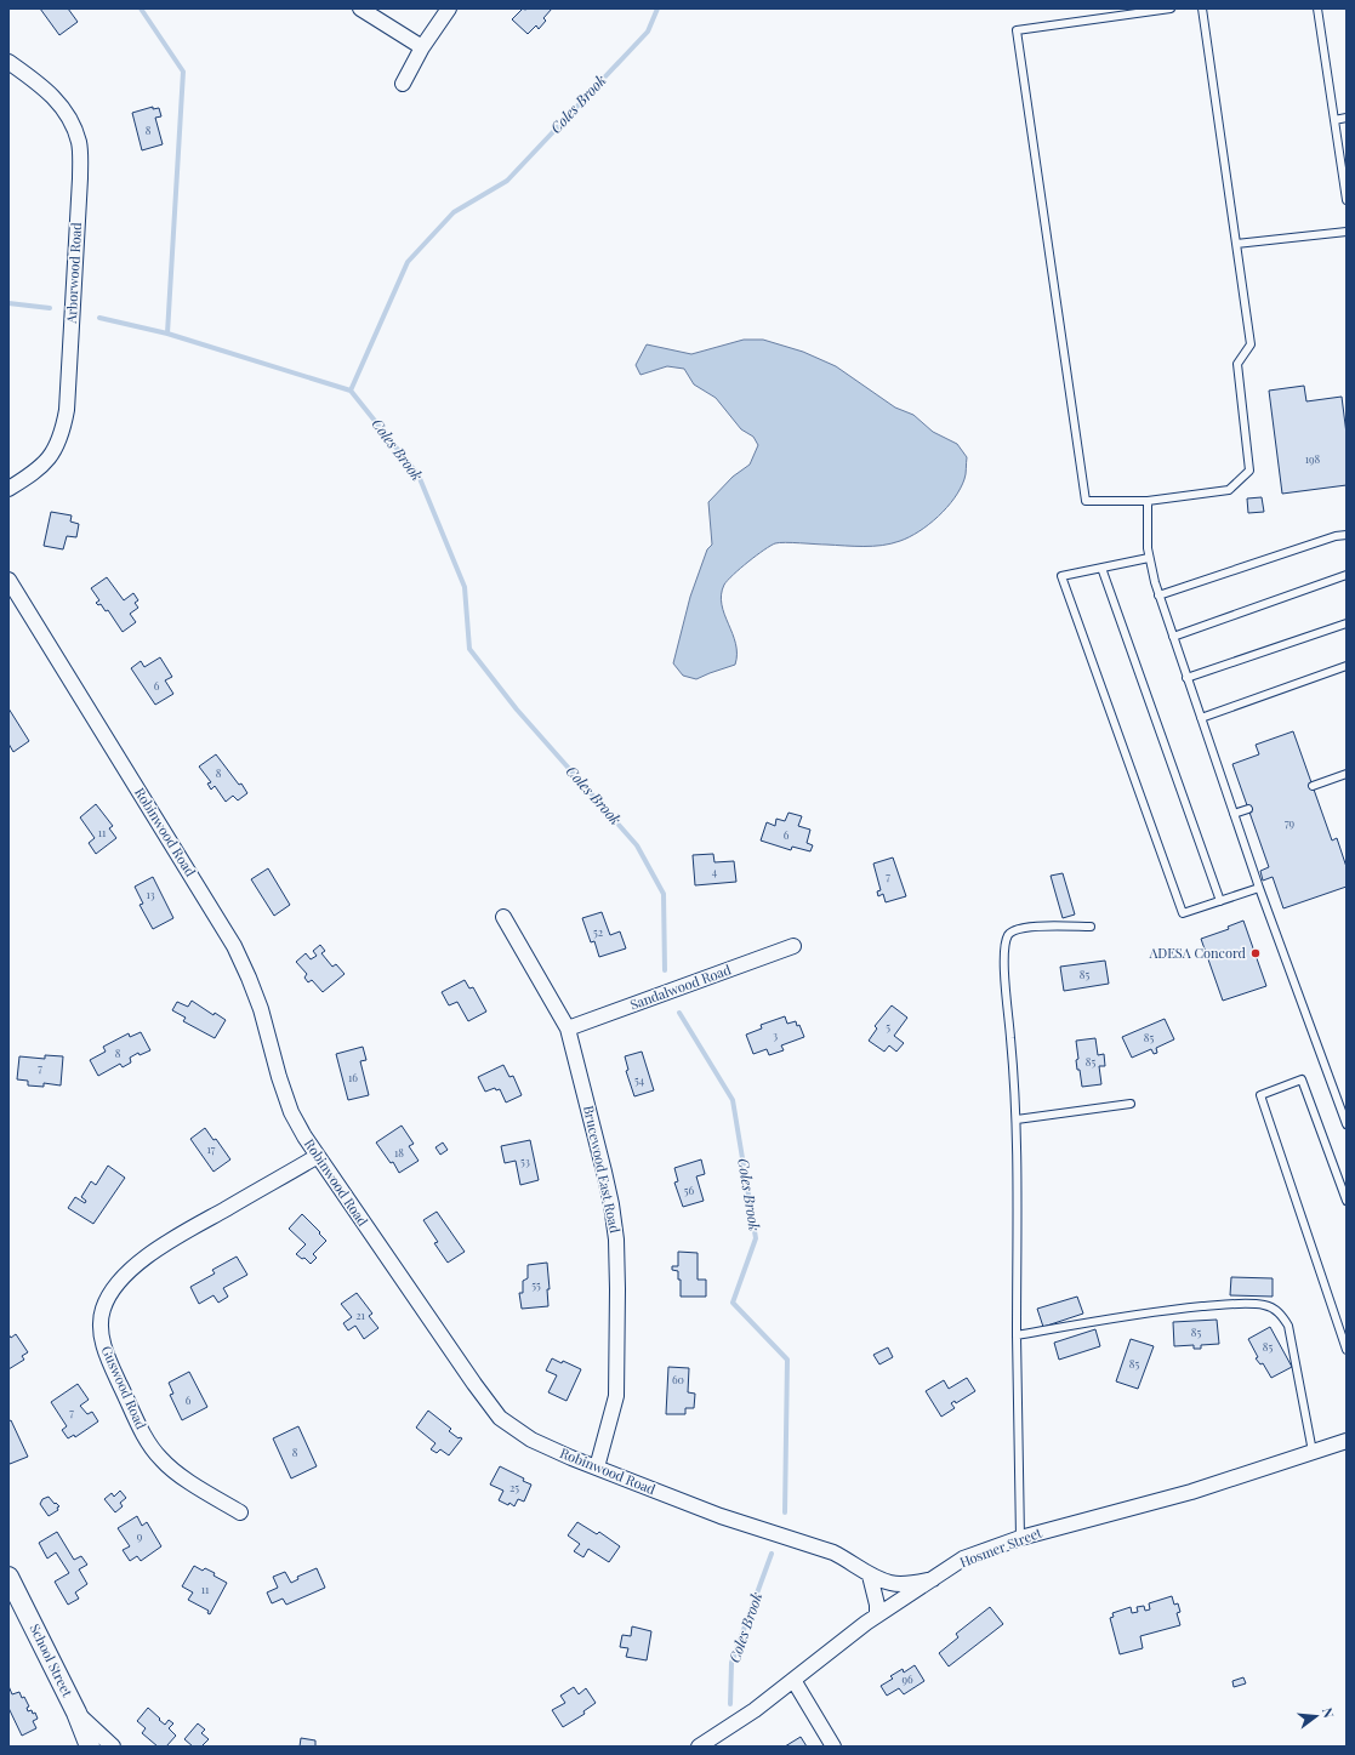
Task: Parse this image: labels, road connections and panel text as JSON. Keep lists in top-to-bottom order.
{
  "streets": {
    "street": [
      "Arborwood Road",
      "Robinwood Road",
      "Sandalwood Road",
      "Brucewood East Road",
      "Guswood Road",
      "Hosmer Street",
      "School Street"
    ]
  },
  "crossings": [
    ["Robinwood Road", "Brucewood East Road"],
    ["Robinwood Road", "Guswood Road"],
    ["Robinwood Road", "Hosmer Street"],
    ["Sandalwood Road", "Brucewood East Road"]
  ],
  "water": ["Coles Brook"],
  "places": ["ADESA Concord"],
  "house_numbers": [
    "8",
    "198",
    "6",
    "8",
    "79",
    "11",
    "6",
    "4",
    "7",
    "13",
    "52",
    "85",
    "5",
    "3",
    "85",
    "8",
    "85",
    "7",
    "16",
    "54",
    "17",
    "18",
    "53",
    "56",
    "55",
    "21",
    "85",
    "85",
    "85",
    "60",
    "6",
    "7",
    "8",
    "25",
    "9",
    "11",
    "96"
  ],
  "north": "right"
}
